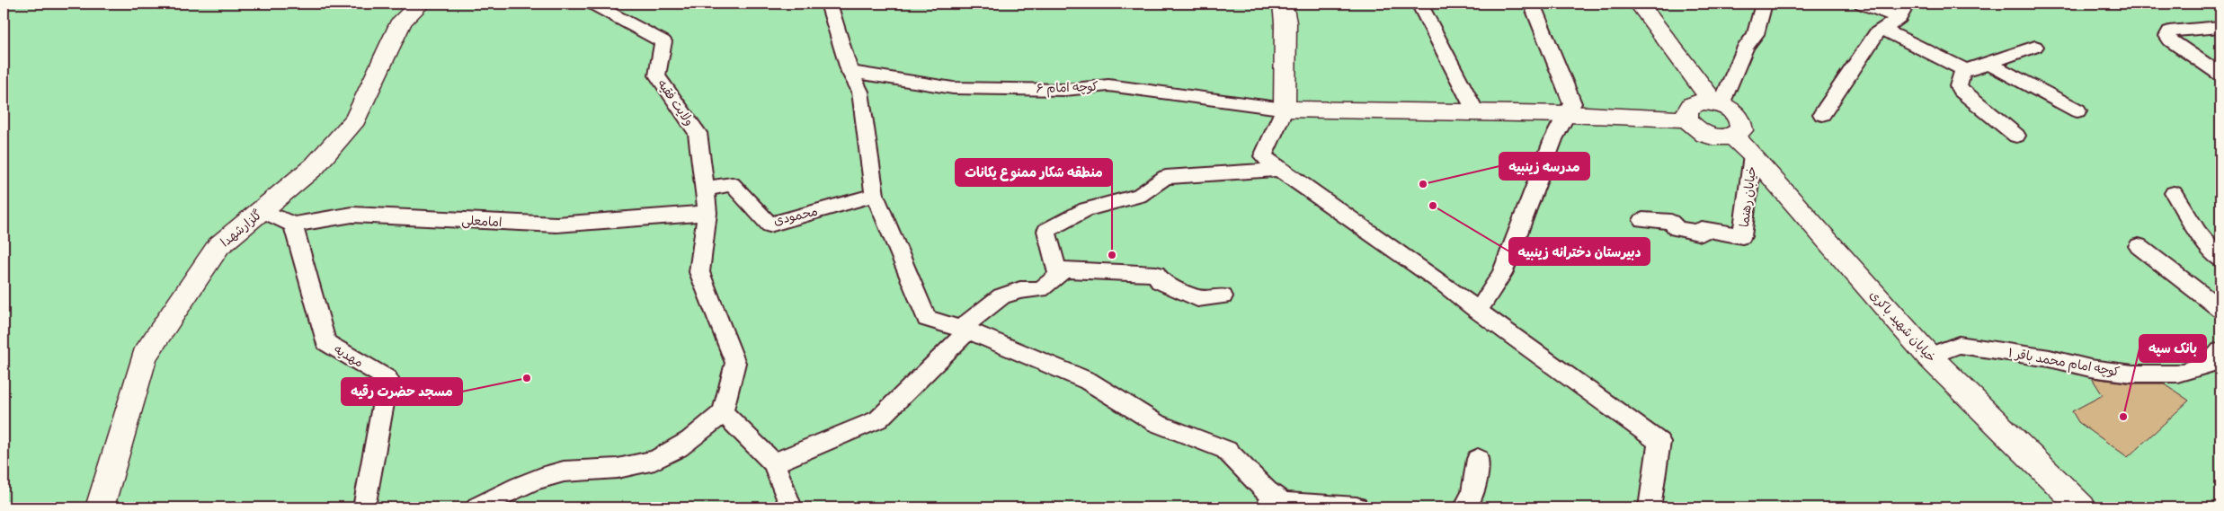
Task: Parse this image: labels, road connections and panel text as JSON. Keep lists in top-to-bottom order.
{
  "streets": {
    "main road": ["گلزارشهدا", "خیابان شهید باکری"],
    "street": [
      "کوچه امام ۶",
      "ولایت فقیه",
      "خیابان رهنما",
      "محمودی",
      "امامعلی",
      "مهدیه",
      "کوچه امام محمد باقر ۱"
    ]
  },
  "crossings": [
    ["ولایت فقیه", "محمودی"],
    ["خیابان رهنما", "خیابان شهید باکری"],
    ["امامعلی", "مهدیه"],
    ["خیابان شهید باکری", "کوچه امام محمد باقر ۱"]
  ],
  "places": [
    "مدرسه زینبیه",
    "دبیرستان دخترانه زینبیه",
    "منطقه شکار ممنوع یکانات",
    "مسجد حضرت رقیه",
    "بانک سپه"
  ]
}
